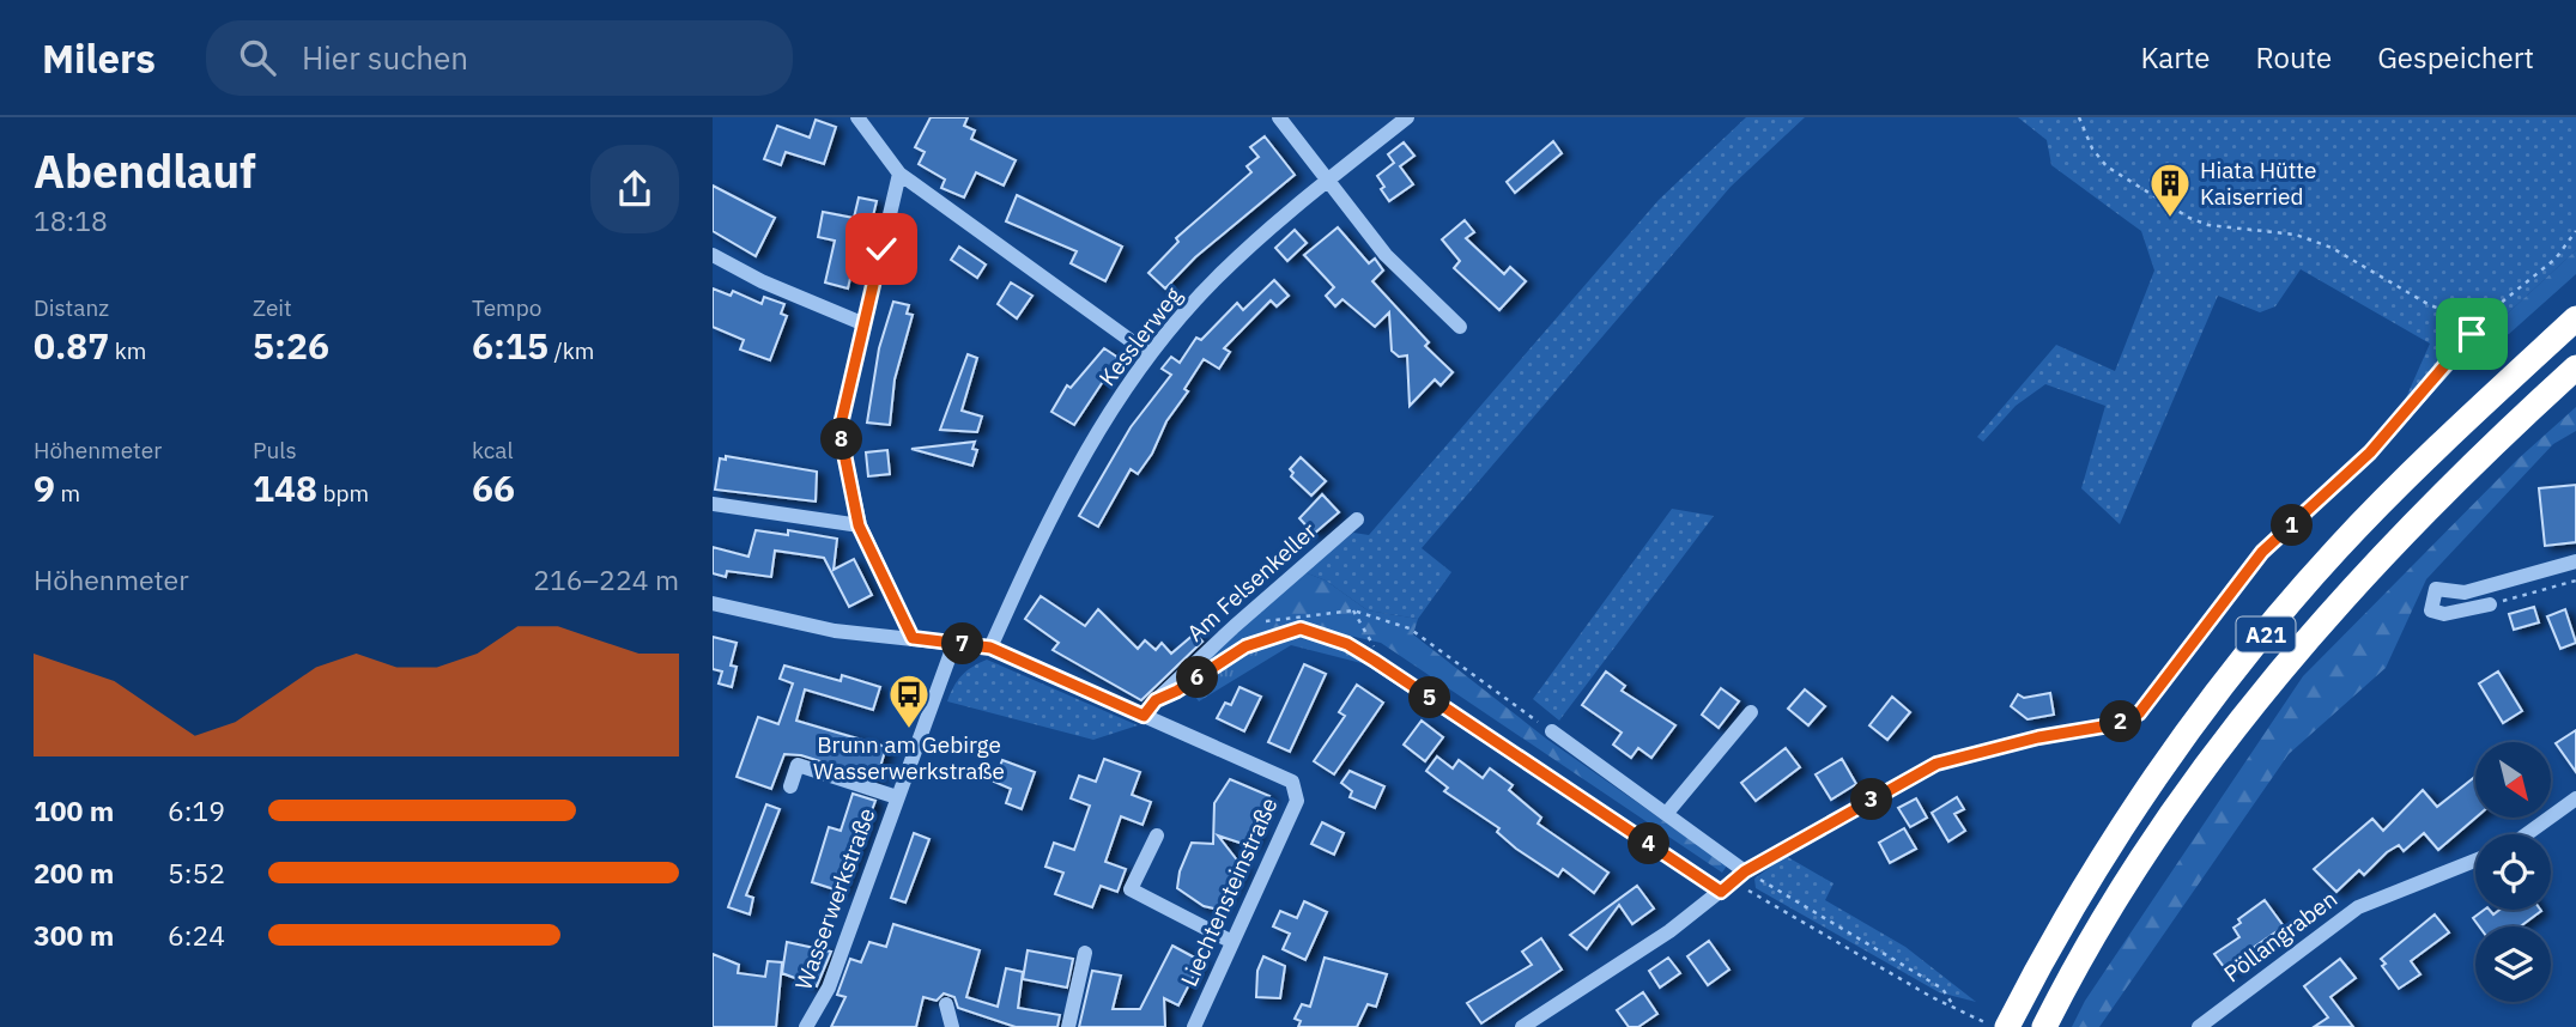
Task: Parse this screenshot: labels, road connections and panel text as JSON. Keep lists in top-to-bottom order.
{
  "streets": {
    "highway": ["A21"],
    "street": [
      "Kesslerweg",
      "Am Felsenkeller",
      "Liechtensteinstraße",
      "Wasserwerkstraße",
      "Pöllangraben"
    ]
  },
  "crossings": [
    ["Kesslerweg", "Liechtensteinstraße"],
    ["Am Felsenkeller", "Liechtensteinstraße"],
    ["Liechtensteinstraße", "Wasserwerkstraße"]
  ],
  "places": {
    "building": ["Hiata Hütte Kaiserried"],
    "bus stop": ["Brunn am Gebirge Wasserwerkstraße"]
  },
  "north": "bottom right",
  "page": {
    "header": "Milers",
    "search": "Hier suchen",
    "nav": ["Karte", "Route", "Gespeichert"],
    "heading": ["Abendlauf", "18:18"],
    "stats": [
      ["Distanz", "0.87 km"],
      ["Zeit", "5:26"],
      ["Tempo", "6:15 /km"],
      ["Höhenmeter", "9 m"],
      ["Puls", "148 bpm"],
      ["kcal", "66"]
    ],
    "pins": [
      "8",
      "1",
      "7",
      "6",
      "5",
      "2",
      "3",
      "4"
    ],
    "chart": ["Höhenmeter", "216–224 m"],
    "list": [
      {
        "name": "100 m",
        "note": "6:19"
      },
      {
        "name": "200 m",
        "note": "5:52"
      },
      {
        "name": "300 m",
        "note": "6:24"
      }
    ]
  }
}
